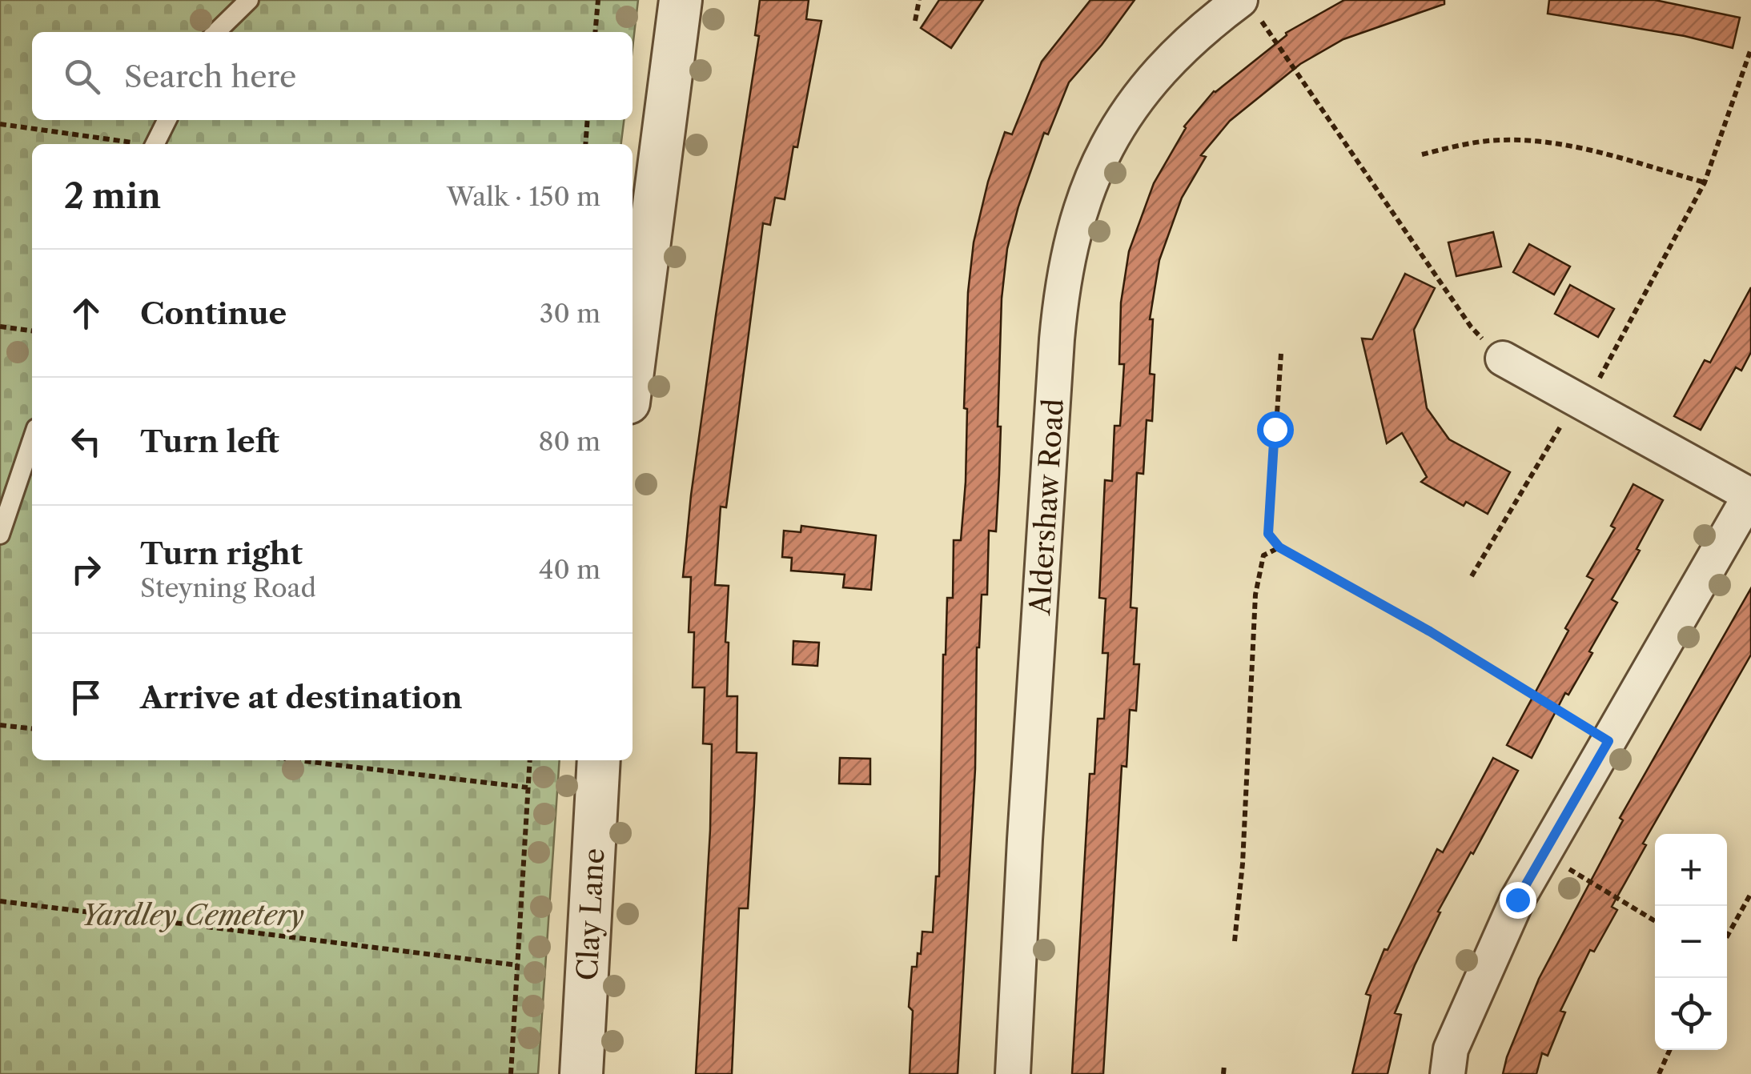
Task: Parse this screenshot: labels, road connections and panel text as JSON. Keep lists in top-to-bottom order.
{
  "streets": {
    "street": ["Aldershaw Road", "Clay Lane"]
  },
  "parks": ["Yardley Cemetery"],
  "page": {
    "search": "Search here",
    "heading": ["2 min", "Walk · 150 m"],
    "list": [
      ["Continue", "30 m"],
      ["Turn left", "80 m"],
      ["Turn right", "Steyning Road", "40 m"],
      "Arrive at destination"
    ],
    "map_buttons": ["+", "−"]
  }
}
